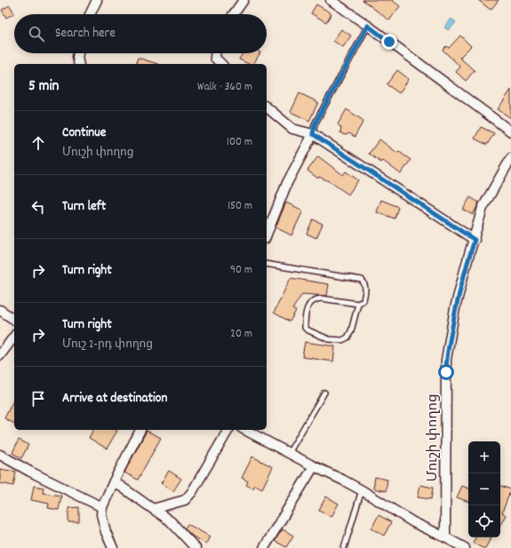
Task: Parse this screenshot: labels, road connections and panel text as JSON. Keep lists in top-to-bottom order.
{
  "streets": {
    "street": ["Մուշի փողոց"]
  },
  "page": {
    "search": "Search here",
    "heading": ["5 min", "Walk · 360 m"],
    "list": [
      ["Continue", "Մուշի փողոց", "100 m"],
      ["Turn left", "150 m"],
      ["Turn right", "90 m"],
      ["Turn right", "Մուշ 2-րդ փողոց", "20 m"],
      "Arrive at destination"
    ],
    "map_buttons": ["+", "−"]
  }
}
